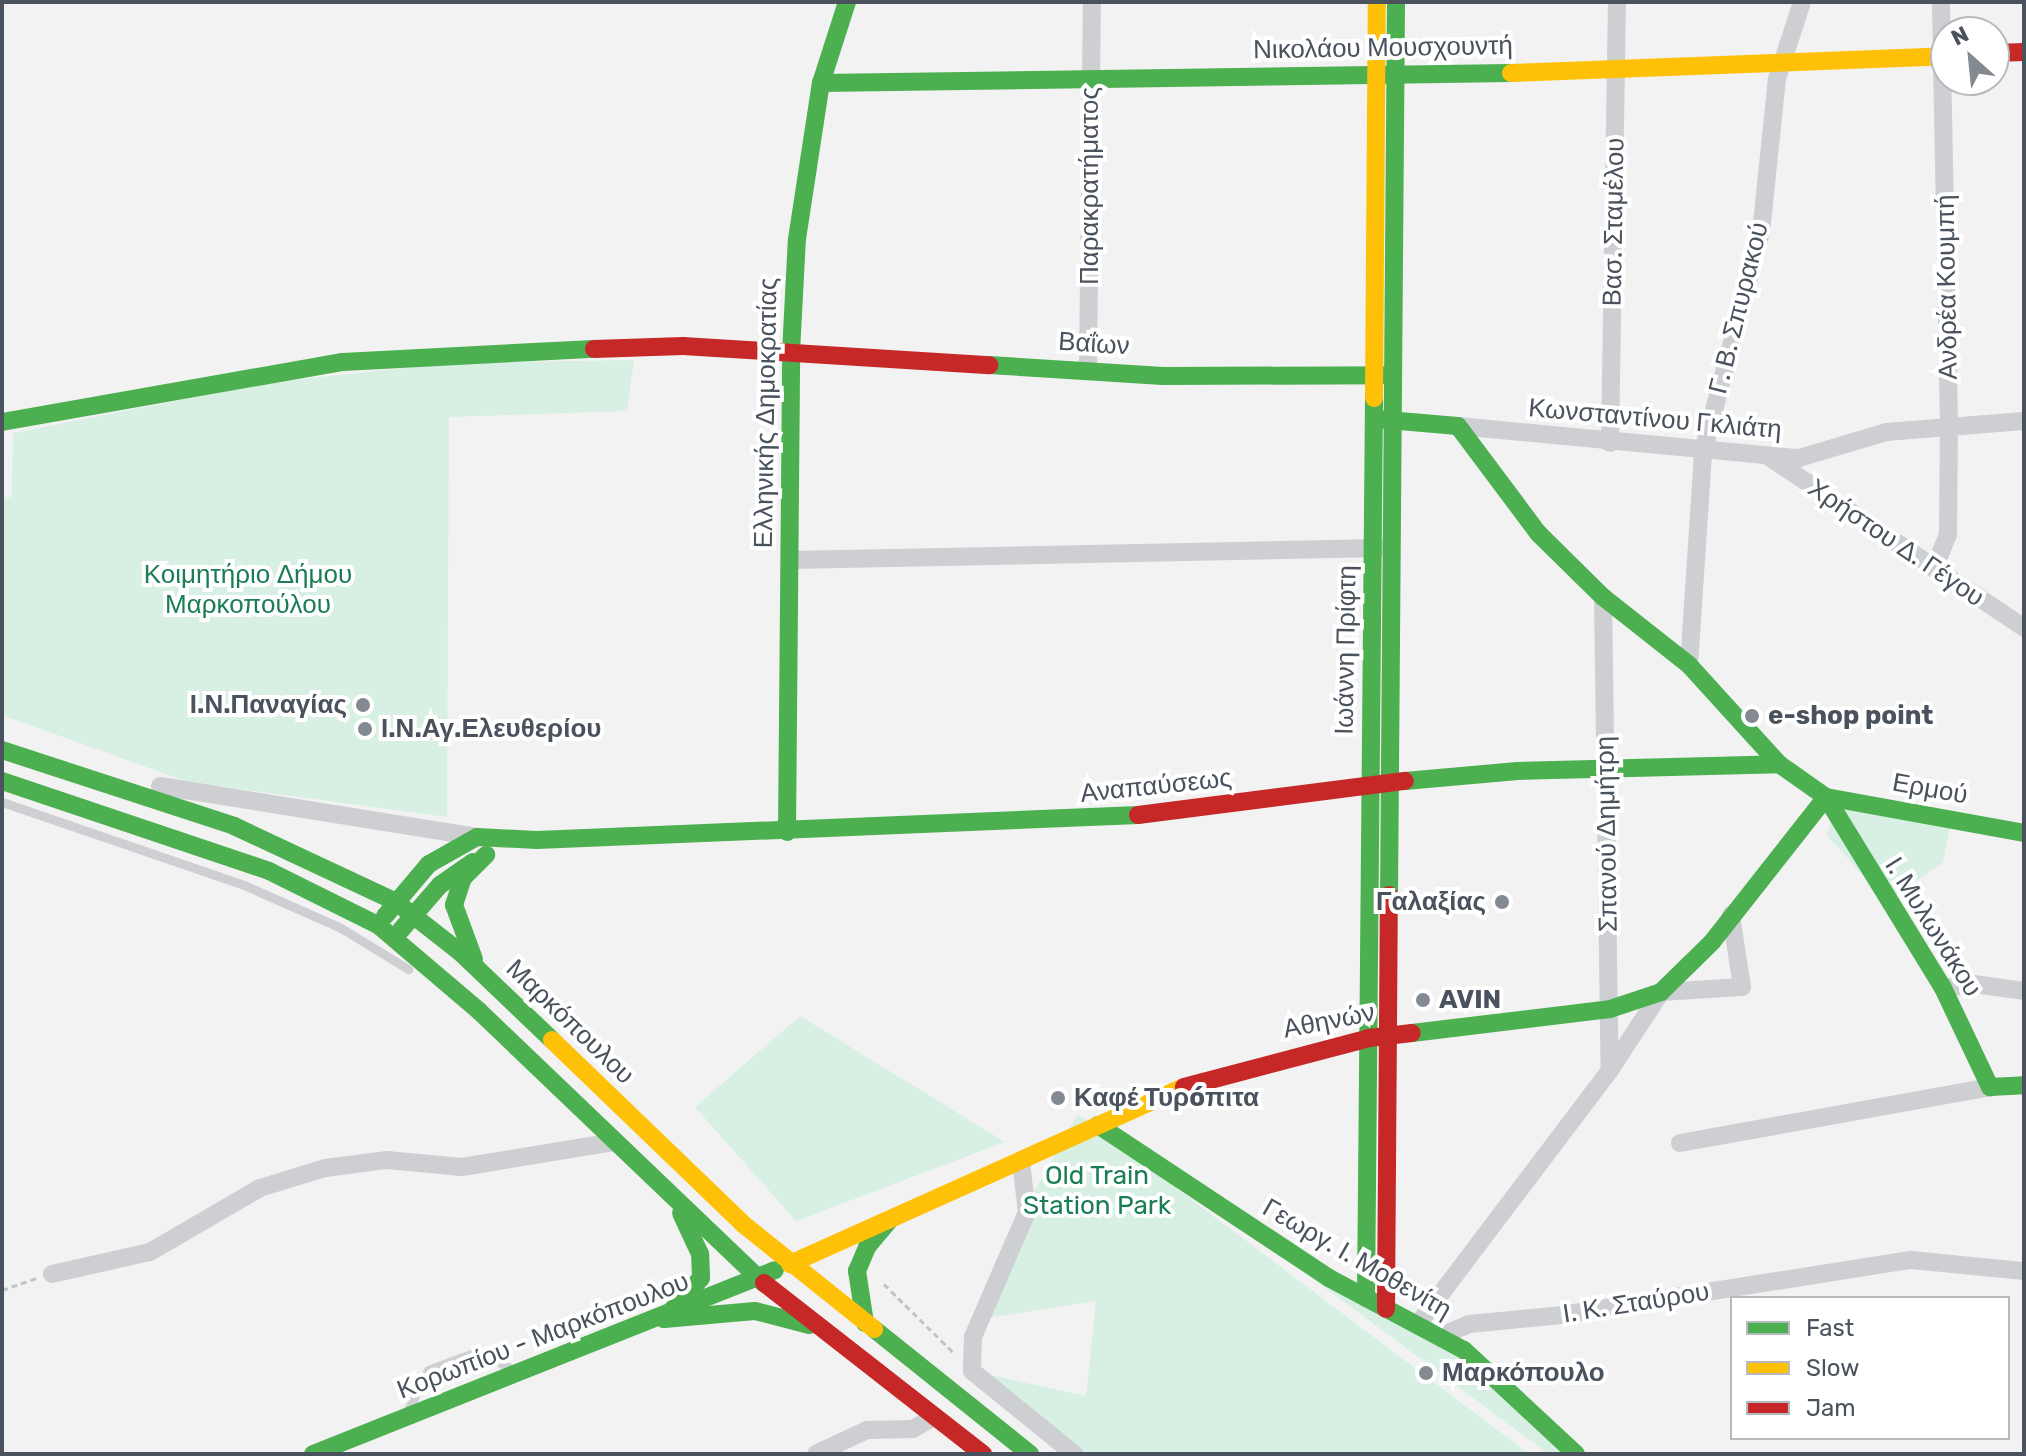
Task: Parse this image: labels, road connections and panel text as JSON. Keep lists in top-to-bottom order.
{
  "streets": {
    "main road": [
      "Νικολάου Μουσχουντή",
      "Βαΐων",
      "Ελληνικής Δημοκρατίας",
      "Κωνσταντίνου Γκλιάτη",
      "Ιωάννη Πρίφτη",
      "Αναπαύσεως",
      "Ερμού",
      "Ι. Μυλωνάκου",
      "Αθηνών",
      "Μαρκόπουλου",
      "Γεωργ. Ι. Μοθενίτη",
      "Κορωπίου - Μαρκόπουλου"
    ],
    "street": [
      "Παρακρατήματος",
      "Βασ. Σταμέλου",
      "Ανδρέα Κουμπή",
      "Γ. Β. Σπυρακού",
      "Χρήστου Δ. Γέγου",
      "Σπανού Δημήτρη",
      "Ι. Κ. Σταύρου"
    ]
  },
  "crossings": [
    ["Νικολάου Μουσχουντή", "Παρακρατήματος"],
    ["Νικολάου Μουσχουντή", "Βασ. Σταμέλου"],
    ["Νικολάου Μουσχουντή", "Γ. Β. Σπυρακού"],
    ["Νικολάου Μουσχουντή", "Ελληνικής Δημοκρατίας"],
    ["Νικολάου Μουσχουντή", "Ιωάννη Πρίφτη"],
    ["Παρακρατήματος", "Βαΐων"],
    ["Βασ. Σταμέλου", "Κωνσταντίνου Γκλιάτη"],
    ["Ανδρέα Κουμπή", "Κωνσταντίνου Γκλιάτη"],
    ["Ανδρέα Κουμπή", "Χρήστου Δ. Γέγου"],
    ["Γ. Β. Σπυρακού", "Κωνσταντίνου Γκλιάτη"],
    ["Βαΐων", "Ελληνικής Δημοκρατίας"],
    ["Βαΐων", "Ιωάννη Πρίφτη"],
    ["Ελληνικής Δημοκρατίας", "Αναπαύσεως"],
    ["Κωνσταντίνου Γκλιάτη", "Χρήστου Δ. Γέγου"],
    ["Κωνσταντίνου Γκλιάτη", "Ιωάννη Πρίφτη"],
    ["Ιωάννη Πρίφτη", "Αναπαύσεως"],
    ["Ιωάννη Πρίφτη", "Αθηνών"],
    ["Ιωάννη Πρίφτη", "Γεωργ. Ι. Μοθενίτη"],
    ["Αναπαύσεως", "Σπανού Δημήτρη"],
    ["Αναπαύσεως", "Μαρκόπουλου"],
    ["Ερμού", "Ι. Μυλωνάκου"],
    ["Ερμού", "Αθηνών"],
    ["Σπανού Δημήτρη", "Αθηνών"],
    ["Ι. Μυλωνάκου", "Αθηνών"],
    ["Αθηνών", "Μαρκόπουλου"],
    ["Αθηνών", "Γεωργ. Ι. Μοθενίτη"],
    ["Αθηνών", "Κορωπίου - Μαρκόπουλου"],
    ["Μαρκόπουλου", "Κορωπίου - Μαρκόπουλου"],
    ["Γεωργ. Ι. Μοθενίτη", "Ι. Κ. Σταύρου"]
  ],
  "parks": ["Κοιμητήριο Δήμου Μαρκοπούλου", "Old Train Station Park"],
  "places": [
    "Ι.Ν.Παναγίας",
    "e-shop point",
    "Ι.Ν.Αγ.Ελευθερίου",
    "Γαλαξίας",
    "AVIN",
    "Καφέ Τυρóπιτα",
    "Μαρκόπουλο"
  ],
  "legend": ["Fast", "Slow", "Jam"],
  "north": "top left"
}
